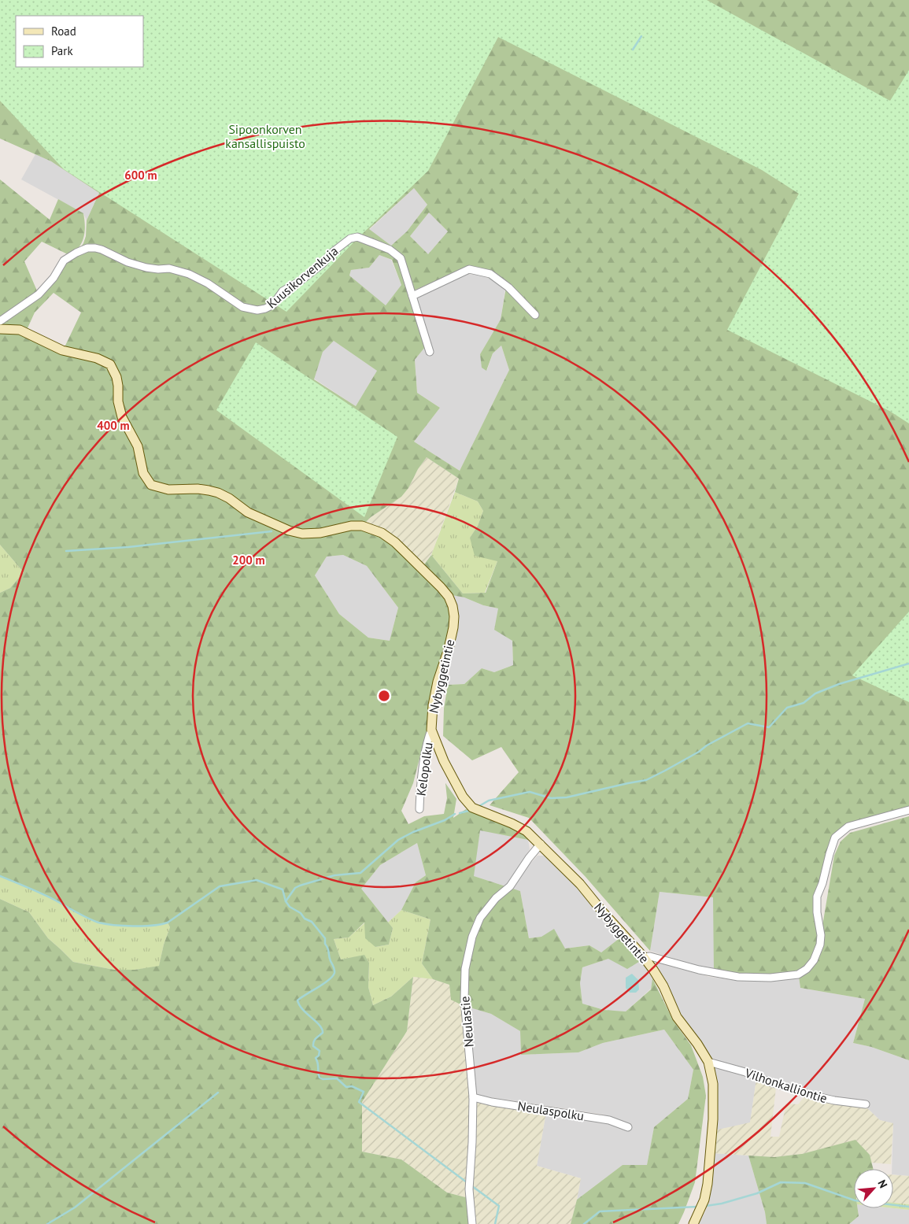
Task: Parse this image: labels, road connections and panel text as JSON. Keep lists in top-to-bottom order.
{
  "streets": {
    "street": [
      "Kuusikorvenkuja",
      "Nybyggetintie",
      "Kelopolku",
      "Neulastie",
      "Vilhonkalliontie",
      "Neulaspolku"
    ]
  },
  "crossings": [
    ["Nybyggetintie", "Kelopolku"],
    ["Nybyggetintie", "Neulastie"],
    ["Nybyggetintie", "Vilhonkalliontie"],
    ["Neulastie", "Neulaspolku"]
  ],
  "parks": ["Sipoonkorven kansallispuisto"],
  "legend": ["Road", "Park"],
  "north": "top right",
  "rings": ["600 m", "400 m", "200 m"]
}
